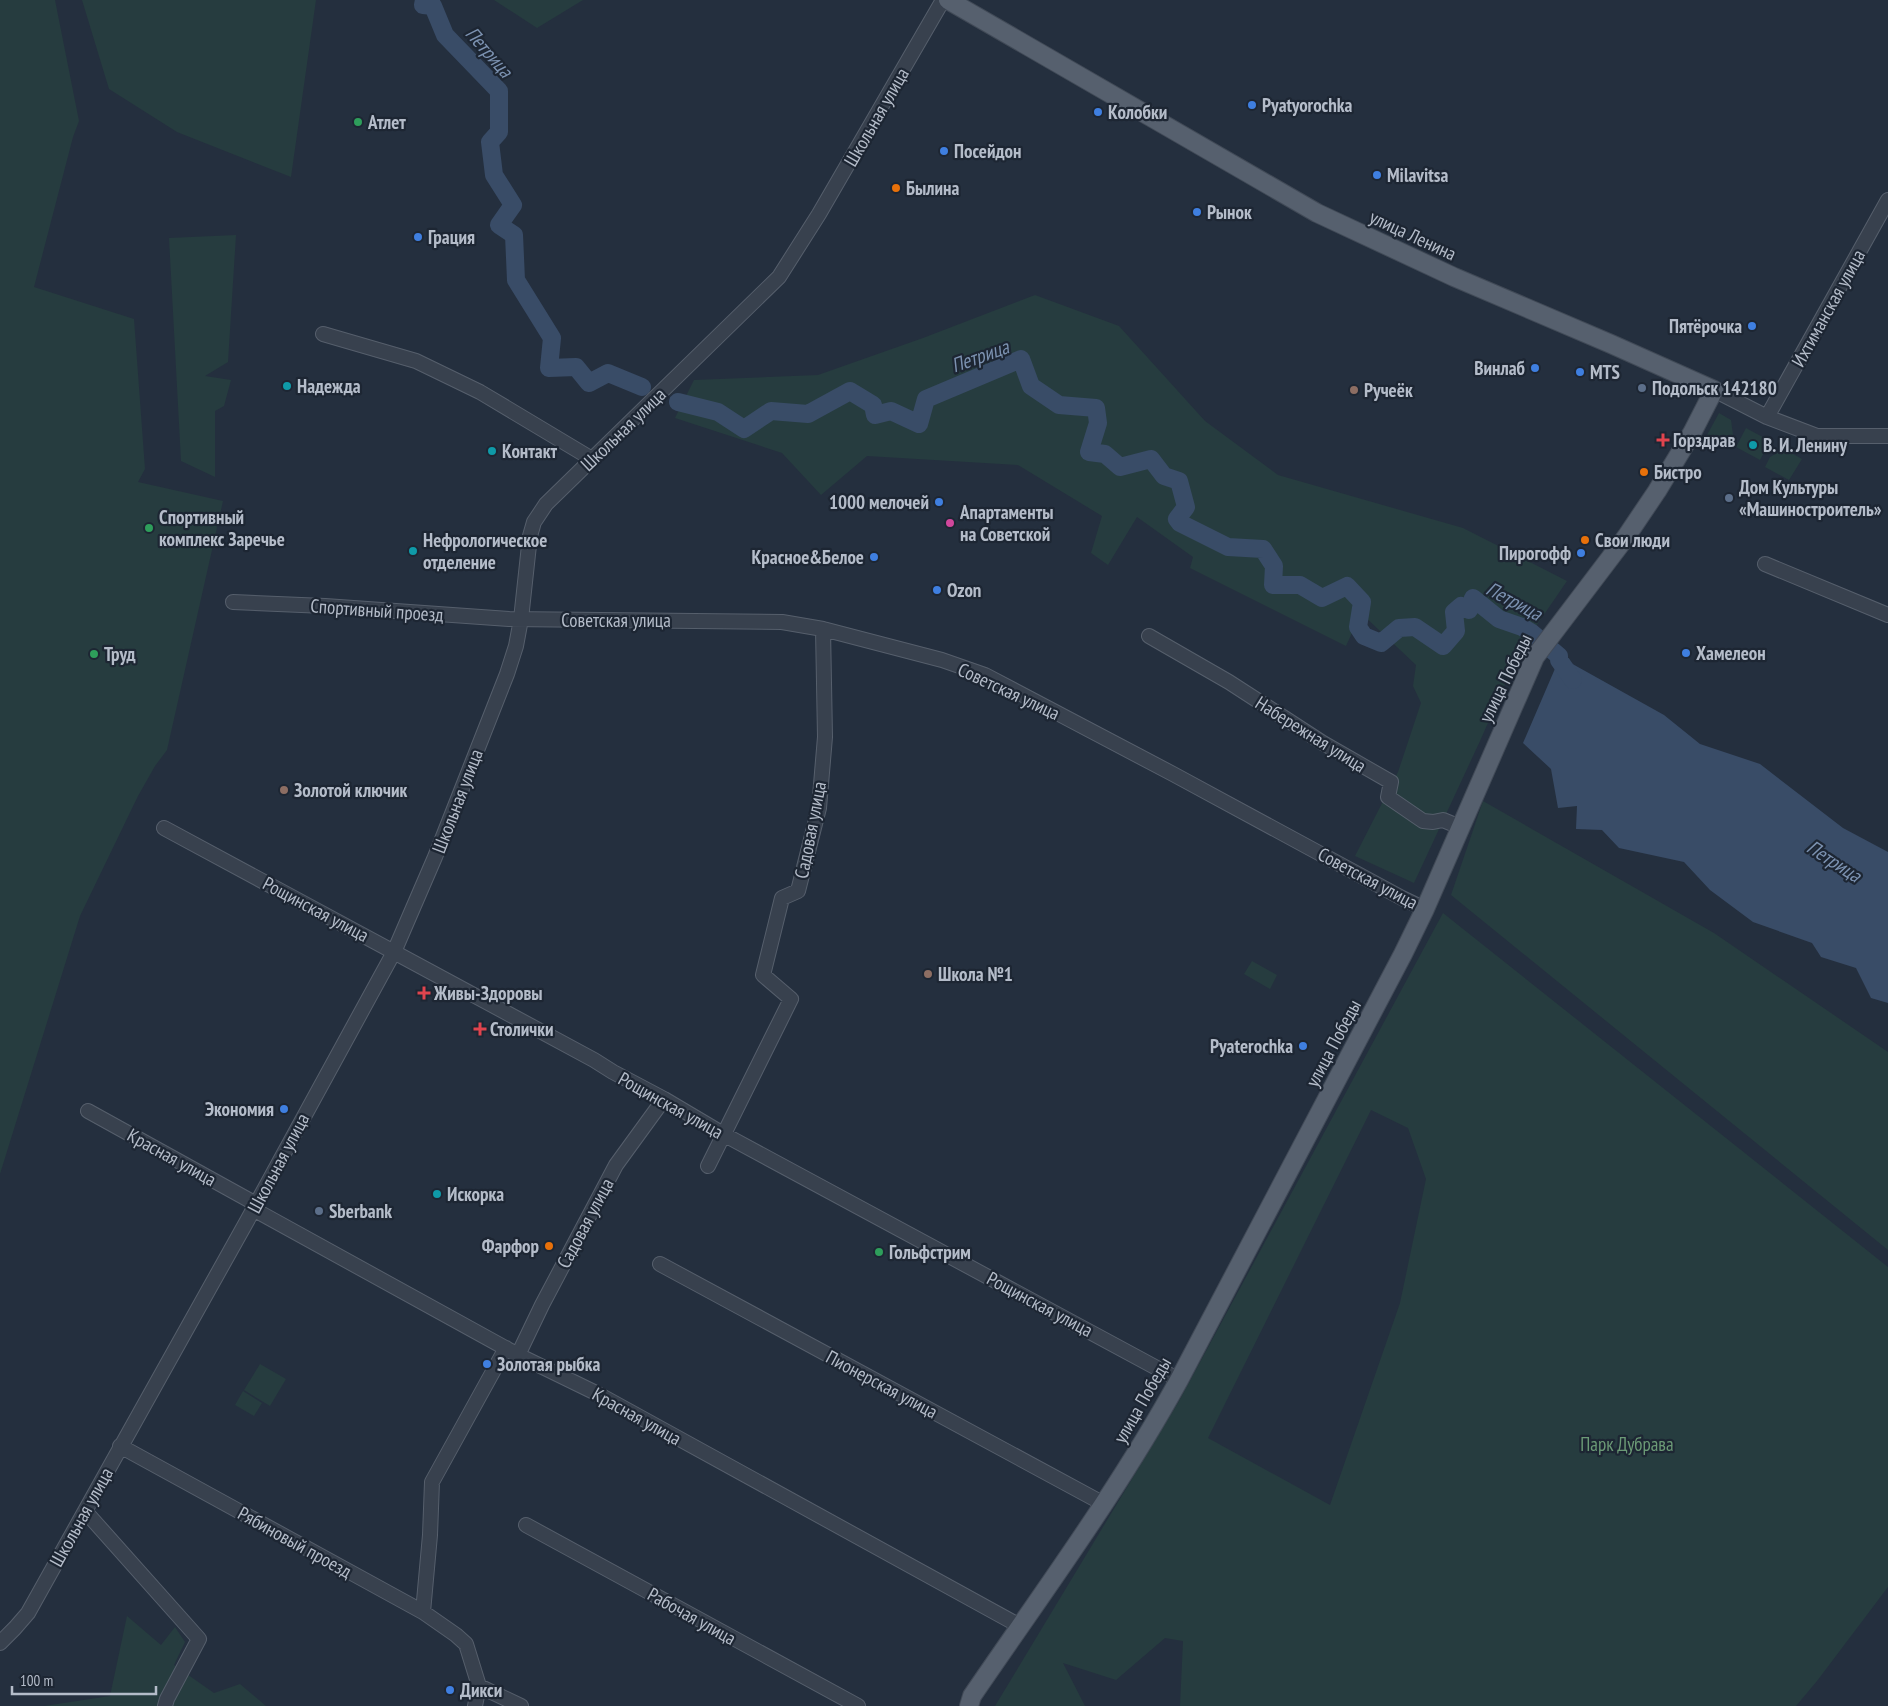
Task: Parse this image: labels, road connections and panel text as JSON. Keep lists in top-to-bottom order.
{
  "streets": {
    "main road": ["улица Ленина", "улица Победы"],
    "street": [
      "Школьная улица",
      "Ихтиманская улица",
      "Спортивный проезд",
      "Советская улица",
      "Набережная улица",
      "Садовая улица",
      "Рощинская улица",
      "Красная улица",
      "Пионерская улица",
      "Рябиновый проезд",
      "Рабочая улица"
    ]
  },
  "crossings": [
    ["Школьная улица", "Спортивный проезд"],
    ["Школьная улица", "Советская улица"],
    ["Школьная улица", "Рощинская улица"],
    ["Школьная улица", "Красная улица"],
    ["Школьная улица", "Рябиновый проезд"],
    ["улица Ленина", "Ихтиманская улица"],
    ["улица Ленина", "улица Победы"],
    ["Спортивный проезд", "Советская улица"],
    ["Советская улица", "улица Победы"],
    ["Советская улица", "Садовая улица"],
    ["улица Победы", "Набережная улица"],
    ["улица Победы", "Рощинская улица"],
    ["улица Победы", "Красная улица"],
    ["улица Победы", "Пионерская улица"],
    ["Садовая улица", "Рощинская улица"],
    ["Садовая улица", "Красная улица"],
    ["Садовая улица", "Рябиновый проезд"]
  ],
  "water": ["Петрица"],
  "parks": ["Парк Дубрава"],
  "places": {
    "other": [
      "Pyatyorochka",
      "Колобки",
      "Атлет",
      "Посейдон",
      "Milavitsa",
      "Былина",
      "Рынок",
      "Грация",
      "Пятёрочка",
      "Винлаб",
      "MTS",
      "Надежда",
      "Подольск 142180",
      "Ручеёк",
      "В. И. Ленину",
      "Контакт",
      "Бистро",
      "Дом Культуры «Машиностроитель»",
      "1000 мелочей",
      "Апартаменты на Советской",
      "Спортивный комплекс Заречье",
      "Свои люди",
      "Нефрологическое отделение",
      "Пирогофф",
      "Красное&Белое",
      "Ozon",
      "Хамелеон",
      "Труд",
      "Золотой ключик",
      "Школа №1",
      "Pyaterochka",
      "Экономия",
      "Искорка",
      "Sberbank",
      "Фарфор",
      "Гольфстрим",
      "Золотая рыбка",
      "Дикси"
    ],
    "health": ["Горздрав", "Живы-Здоровы", "Столички"]
  },
  "scale_bar": "100 m"
}
